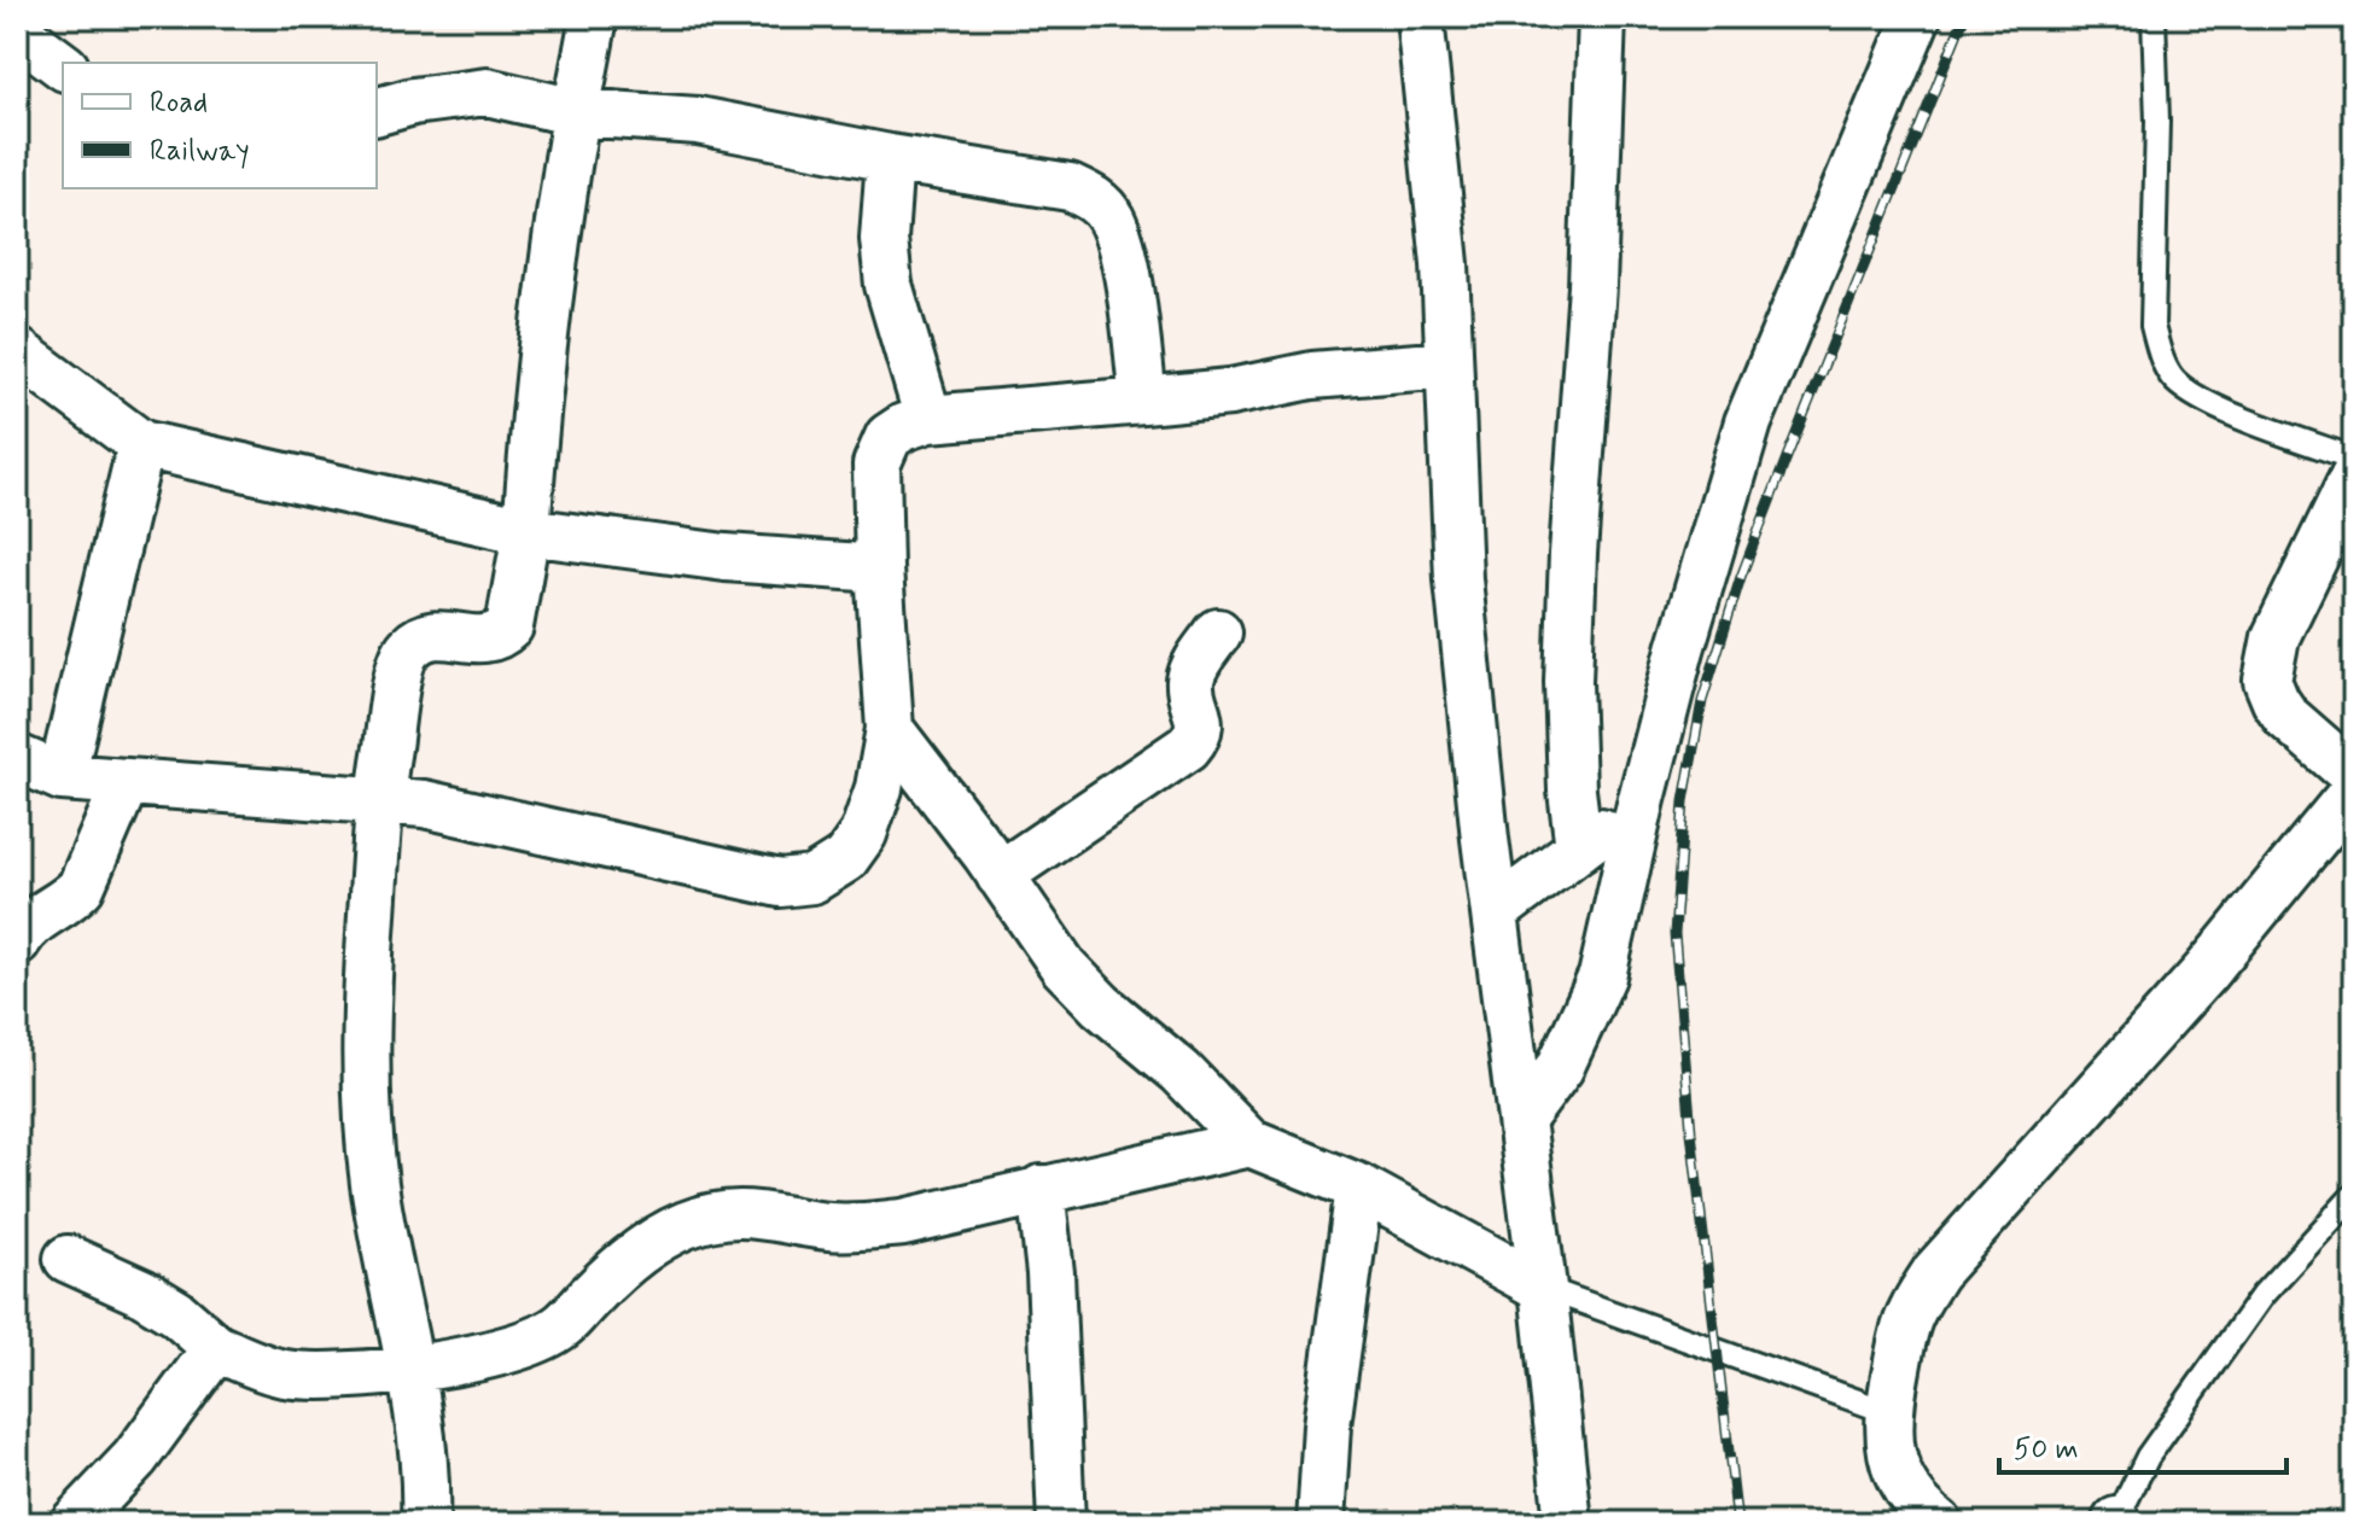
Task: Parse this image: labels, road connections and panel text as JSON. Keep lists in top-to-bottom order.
{
  "legend": ["Road", "Railway"],
  "scale_bar": "50 m"
}
